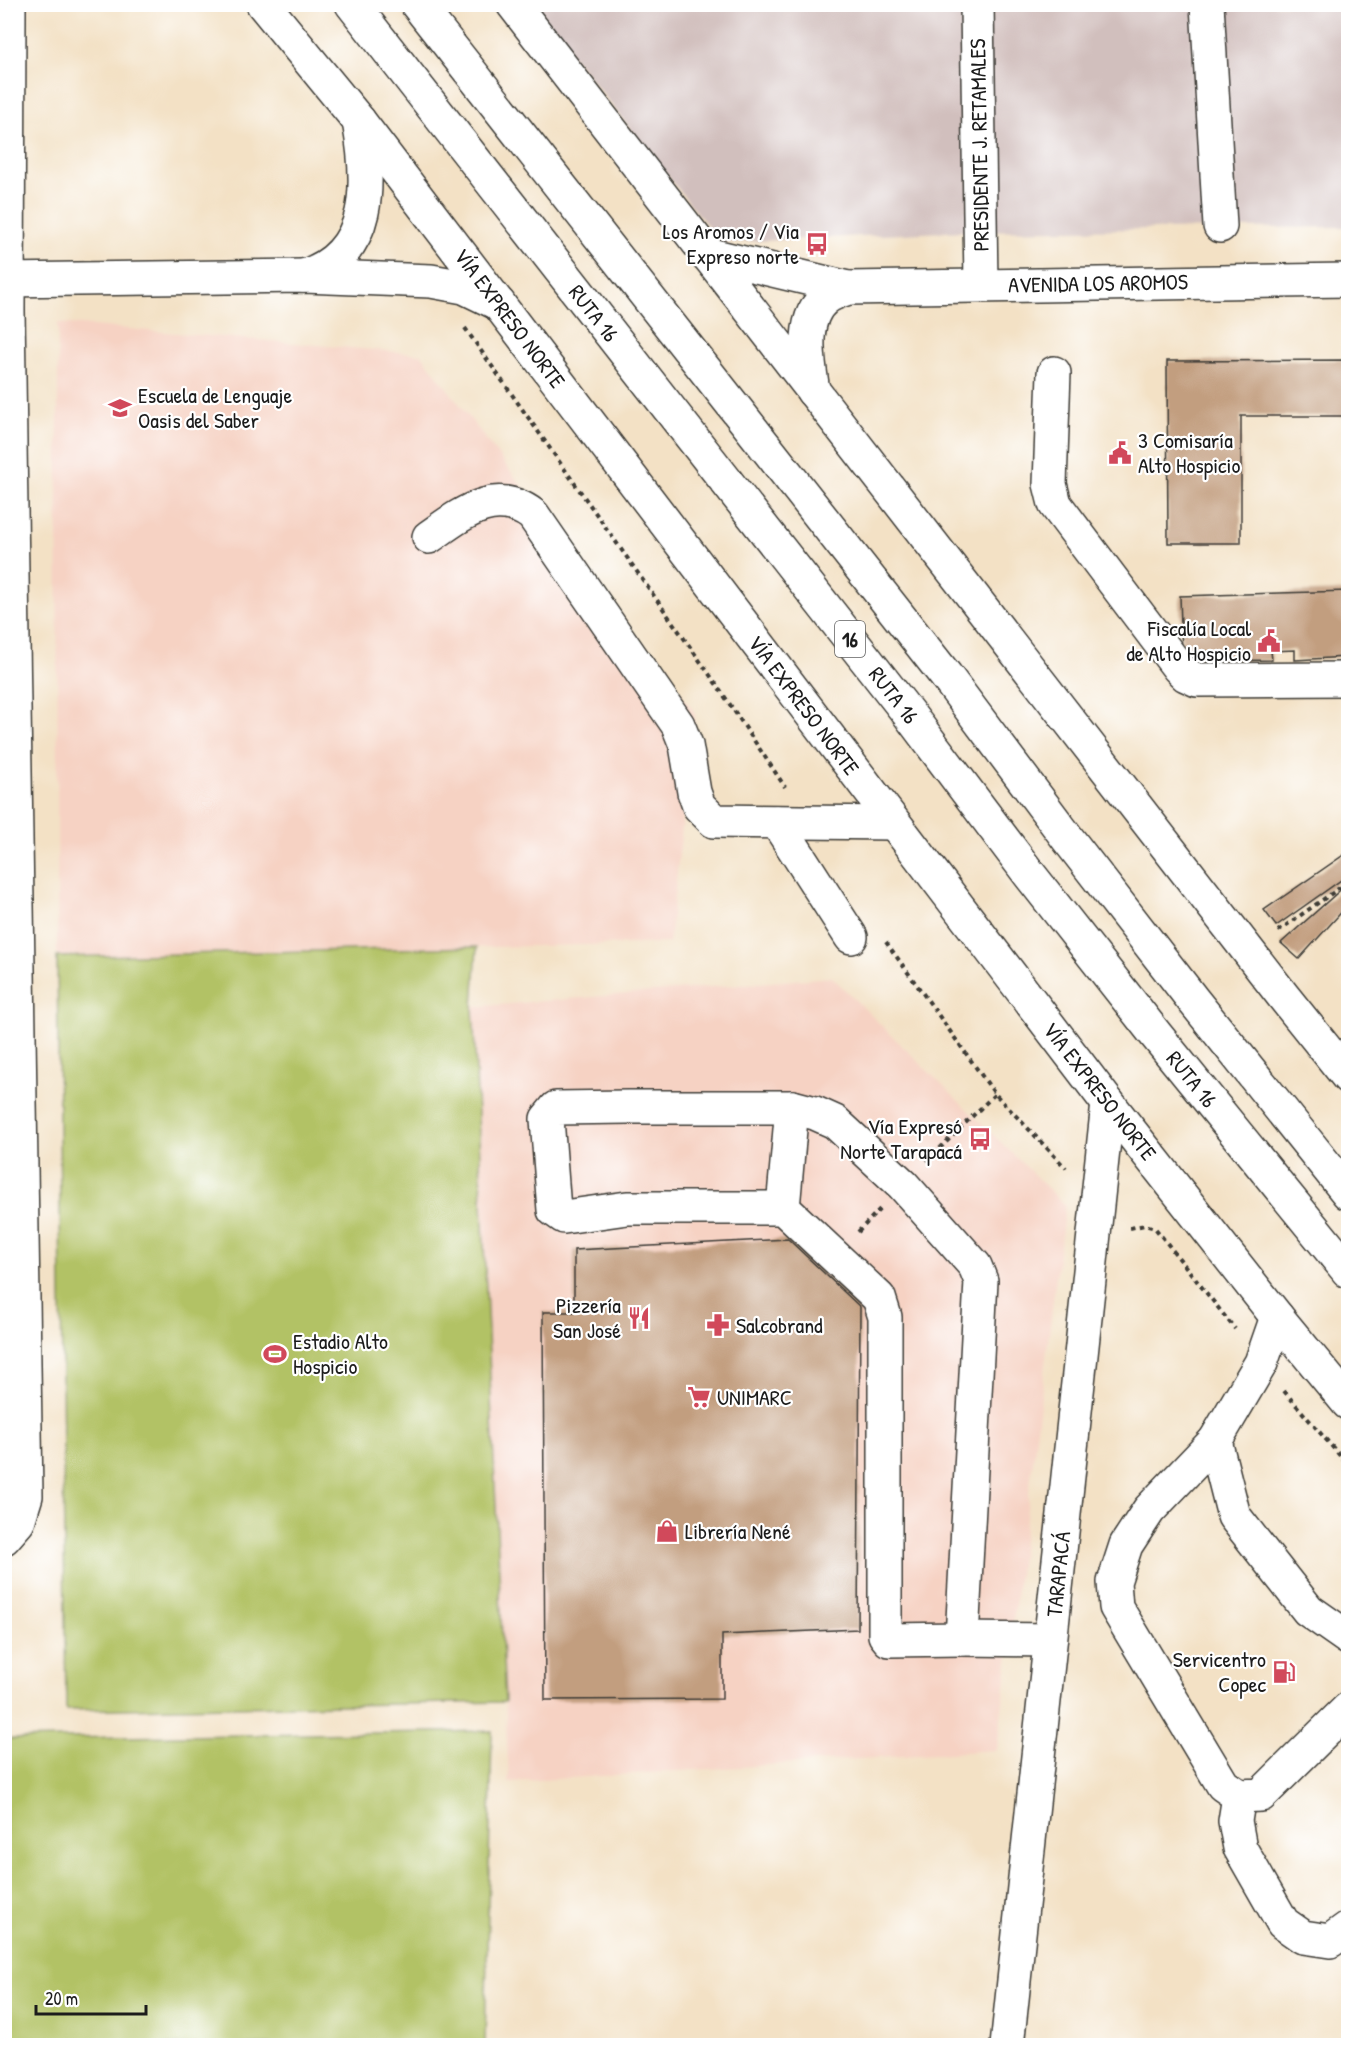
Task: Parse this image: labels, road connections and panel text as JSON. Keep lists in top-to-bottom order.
{
  "streets": {
    "main road": [
      "PRESIDENTE J. RETAMALES",
      "AVENIDA LOS AROMOS",
      "RUTA 16",
      "VÍA EXPRESO NORTE",
      "16",
      "TARAPACÁ"
    ]
  },
  "crossings": [
    ["PRESIDENTE J. RETAMALES", "AVENIDA LOS AROMOS"],
    ["VÍA EXPRESO NORTE", "TARAPACÁ"]
  ],
  "places": {
    "bus stop": ["Los Aromos / Via Expreso norte", "Vía Expresó Norte Tarapacá"],
    "school or university": ["Escuela de Lenguaje Oasis del Saber"],
    "public building": ["3 Comisaría Alto Hospicio", "Fiscalía Local de Alto Hospicio"],
    "restaurant": ["Pizzería San José"],
    "pharmacy": ["Salcobrand"],
    "sports": ["Estadio Alto Hospicio"],
    "supermarket": ["UNIMARC"],
    "shop": ["Librería Nené"],
    "fuel station": ["Servicentro Copec"]
  },
  "scale_bar": "20 m"
}
